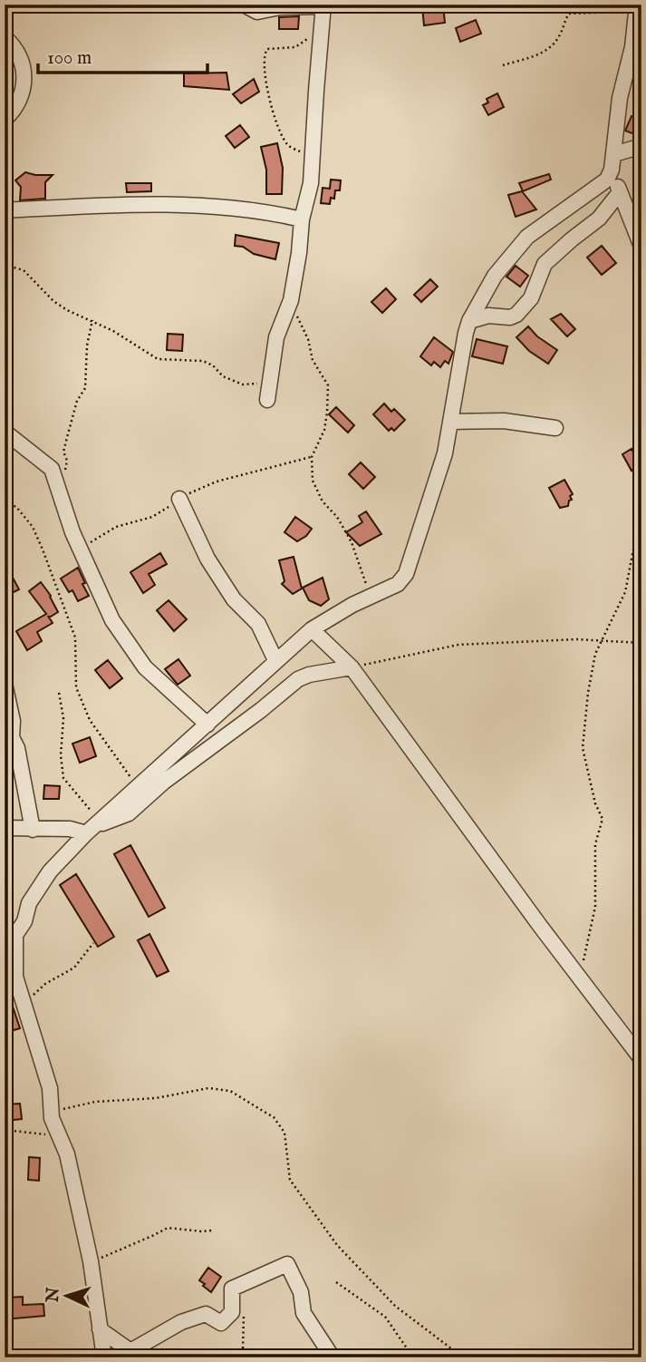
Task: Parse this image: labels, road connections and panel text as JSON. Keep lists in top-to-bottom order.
{
  "scale_bar": "100 m",
  "north": "left"
}
